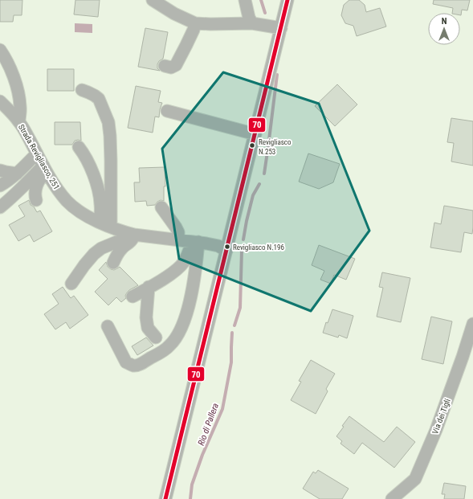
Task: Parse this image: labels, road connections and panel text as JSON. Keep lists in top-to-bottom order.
{
  "streets": {
    "street": ["Strada Revigliasco, 251", "Via dei Tigli"]
  },
  "water": ["Rio di Pallera"],
  "places": ["Revigliasco N.253", "Revigliasco N.196"],
  "lines": ["transit line 70"],
  "north": "top"
}
